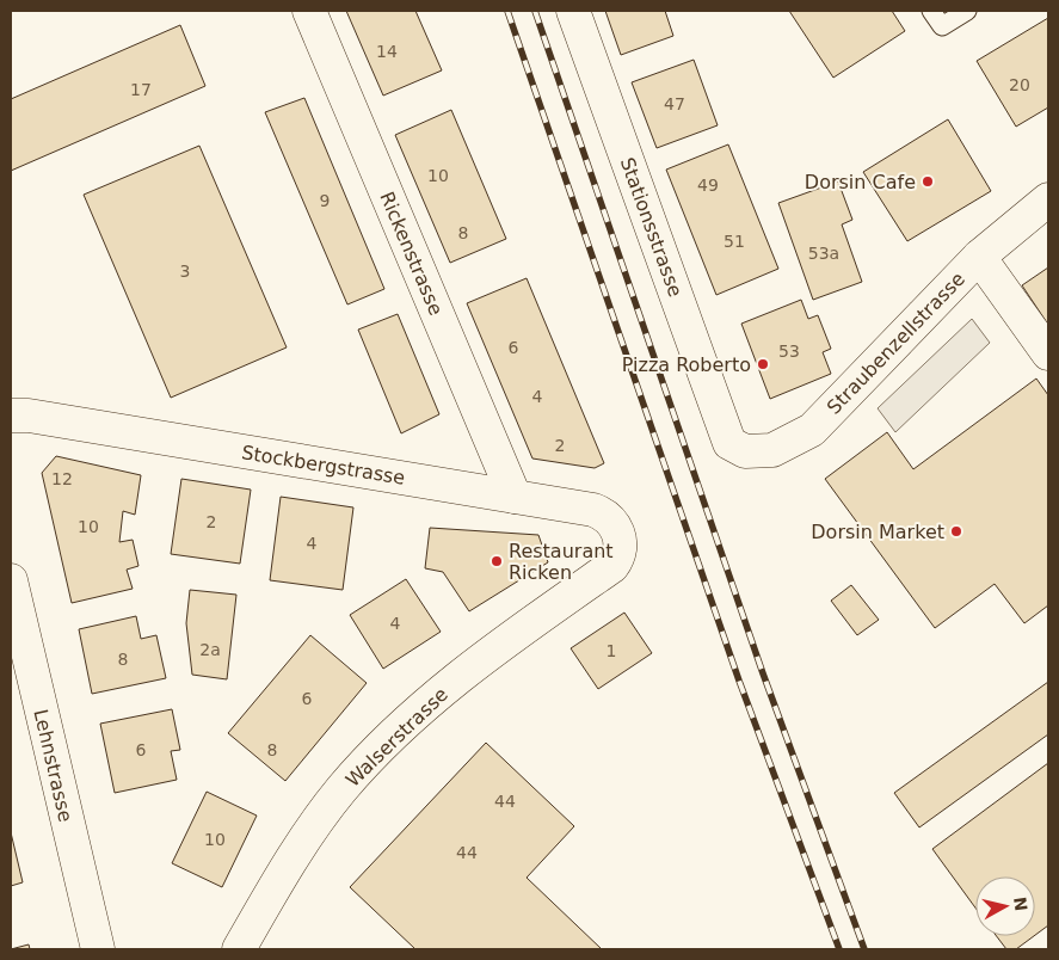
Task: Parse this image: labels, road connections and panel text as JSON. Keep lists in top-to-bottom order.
{
  "streets": {
    "street": [
      "Stationsstrasse",
      "Rickenstrasse",
      "Straubenzellstrasse",
      "Stockbergstrasse",
      "Walserstrasse",
      "Lehnstrasse"
    ]
  },
  "crossings": [
    ["Stationsstrasse", "Straubenzellstrasse"],
    ["Rickenstrasse", "Stockbergstrasse"],
    ["Stockbergstrasse", "Walserstrasse"]
  ],
  "places": [
    "Dorsin Cafe",
    "Pizza Roberto",
    "Dorsin Market",
    "Restaurant Ricken"
  ],
  "house_numbers": [
    "14",
    "20",
    "17",
    "47",
    "10",
    "49",
    "9",
    "8",
    "51",
    "53a",
    "3",
    "6",
    "53",
    "4",
    "2",
    "12",
    "2",
    "10",
    "4",
    "4",
    "2a",
    "1",
    "8",
    "6",
    "6",
    "8",
    "44",
    "10",
    "44"
  ],
  "north": "right"
}
